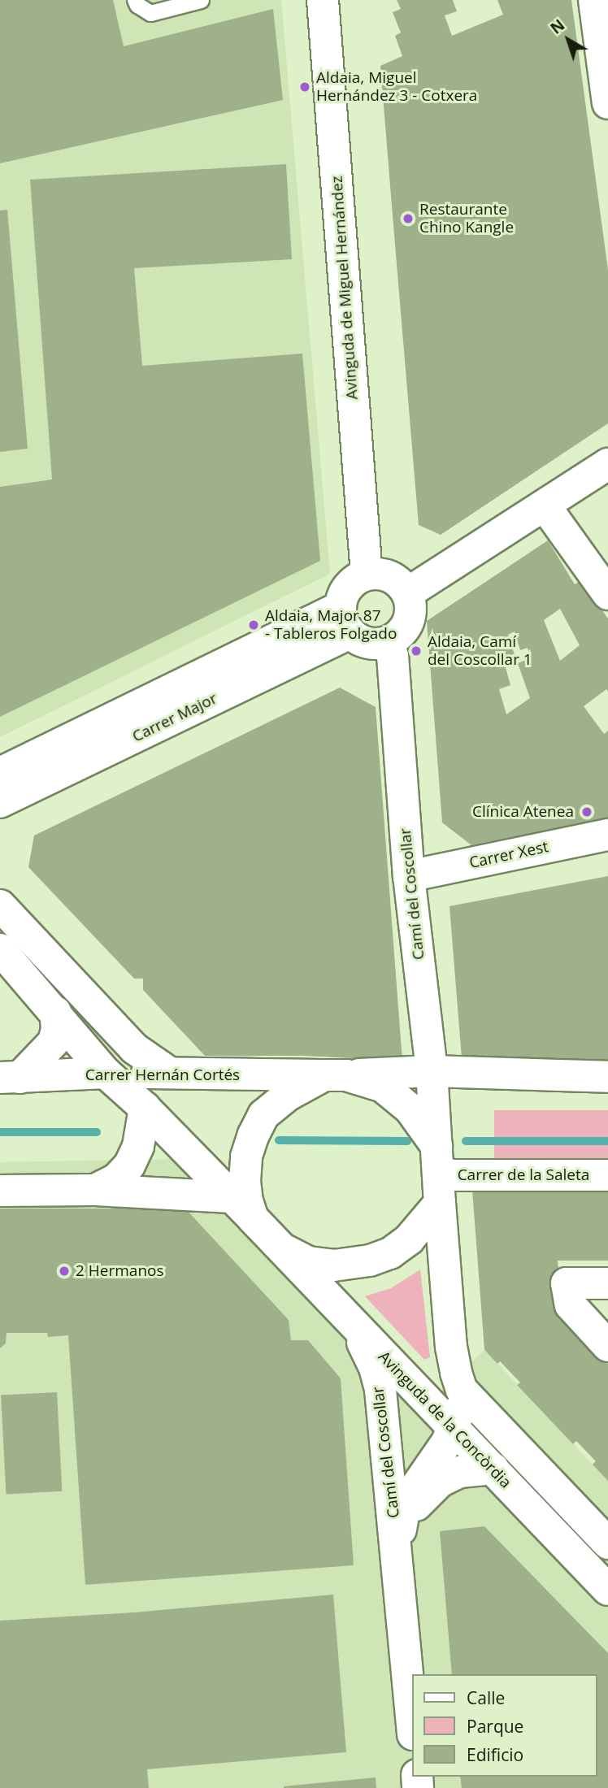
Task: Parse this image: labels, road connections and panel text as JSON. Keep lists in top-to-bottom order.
{
  "streets": {
    "street": [
      "Avinguda de Miguel Hernández",
      "Carrer Major",
      "Carrer Xest",
      "Camí del Coscollar",
      "Carrer Hernán Cortés",
      "Carrer de la Saleta",
      "Avinguda de la Concòrdia"
    ]
  },
  "crossings": [
    ["Avinguda de Miguel Hernández", "Carrer Major"],
    ["Avinguda de Miguel Hernández", "Camí del Coscollar"],
    ["Carrer Major", "Camí del Coscollar"],
    ["Carrer Xest", "Camí del Coscollar"],
    ["Camí del Coscollar", "Carrer Hernán Cortés"],
    ["Camí del Coscollar", "Carrer de la Saleta"],
    ["Camí del Coscollar", "Avinguda de la Concòrdia"],
    ["Carrer Hernán Cortés", "Carrer de la Saleta"],
    ["Carrer Hernán Cortés", "Avinguda de la Concòrdia"],
    ["Carrer de la Saleta", "Avinguda de la Concòrdia"]
  ],
  "places": [
    "Aldaia, Miguel Hernández 3 - Cotxera",
    "Restaurante Chino Kangle",
    "Aldaia, Major 87 - Tableros Folgado",
    "Aldaia, Camí del Coscollar 1",
    "Clínica Atenea",
    "2 Hermanos"
  ],
  "legend": ["Calle", "Parque", "Edificio"],
  "north": "top left"
}
